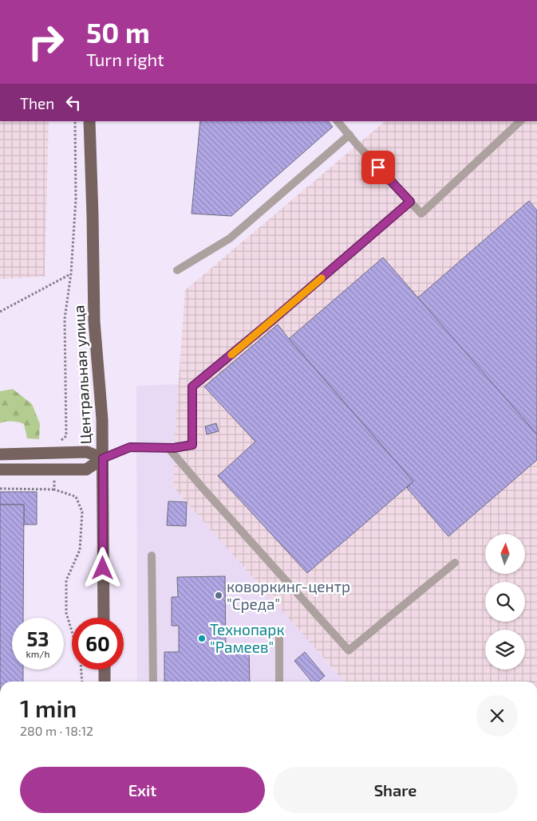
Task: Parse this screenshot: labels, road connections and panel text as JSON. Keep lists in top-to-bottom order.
{
  "streets": {
    "main road": ["Центральная улица"]
  },
  "places": ["коворкинг-центр \"Среда\"", "Технопарк \"Рамеев\""],
  "north": "top",
  "page": {
    "turn": ["50 m", "Turn right"],
    "then": "Then",
    "speed": "53 km/h",
    "limit": "60",
    "heading": ["1 min", "280 m · 18:12"],
    "buttons": ["Exit", "Share"]
  }
}
